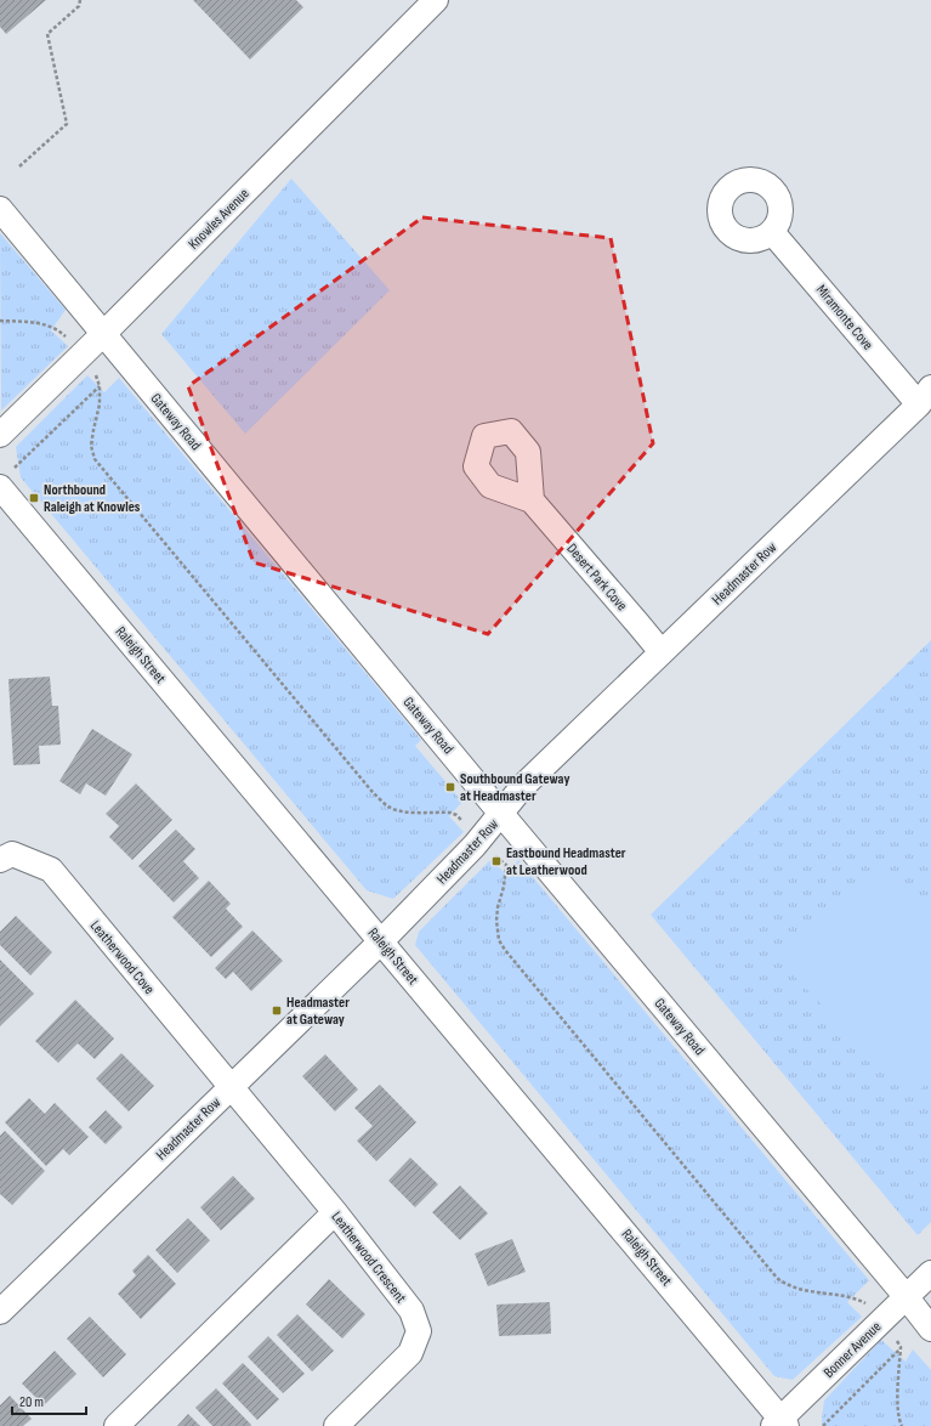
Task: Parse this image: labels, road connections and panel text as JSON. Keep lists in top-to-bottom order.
{
  "streets": {
    "street": [
      "Knowles Avenue",
      "Miramonte Cove",
      "Gateway Road",
      "Headmaster Row",
      "Desert Park Cove",
      "Raleigh Street",
      "Leatherwood Cove",
      "Leatherwood Crescent",
      "Bonner Avenue"
    ]
  },
  "crossings": [
    ["Knowles Avenue", "Gateway Road"],
    ["Miramonte Cove", "Headmaster Row"],
    ["Gateway Road", "Headmaster Row"],
    ["Gateway Road", "Bonner Avenue"],
    ["Headmaster Row", "Desert Park Cove"],
    ["Headmaster Row", "Raleigh Street"],
    ["Headmaster Row", "Leatherwood Cove"],
    ["Headmaster Row", "Leatherwood Crescent"],
    ["Raleigh Street", "Bonner Avenue"],
    ["Leatherwood Cove", "Leatherwood Crescent"]
  ],
  "places": {
    "transit": [
      "Northbound Raleigh at Knowles",
      "Southbound Gateway at Headmaster",
      "Eastbound Headmaster at Leatherwood",
      "Headmaster at Gateway"
    ]
  },
  "scale_bar": "20 m"
}
